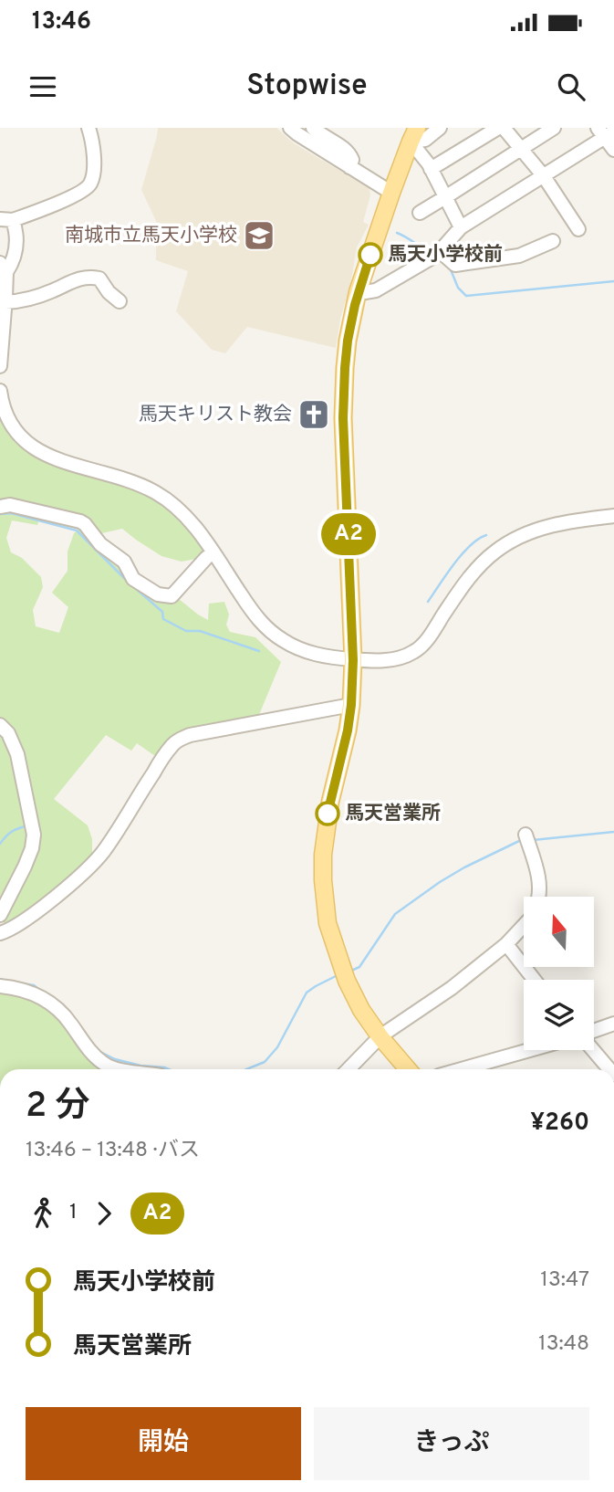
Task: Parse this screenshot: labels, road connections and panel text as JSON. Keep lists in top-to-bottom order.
{
  "places": {
    "school or university": ["南城市立馬天小学校"],
    "other": ["馬天小学校前", "馬天営業所"],
    "church": ["馬天キリスト教会"]
  },
  "lines": ["bus line A2"],
  "north": "top",
  "page": {
    "status": "13:46",
    "header": "Stopwise",
    "on_map": "A2",
    "heading": ["2 分", "13:46 – 13:48 · バス", "¥260"],
    "legs": ["1", "A2"],
    "list": [
      {
        "name": "馬天小学校前",
        "value": "13:47"
      },
      {
        "name": "馬天営業所",
        "value": "13:48"
      }
    ],
    "buttons": ["開始", "きっぷ"]
  }
}
